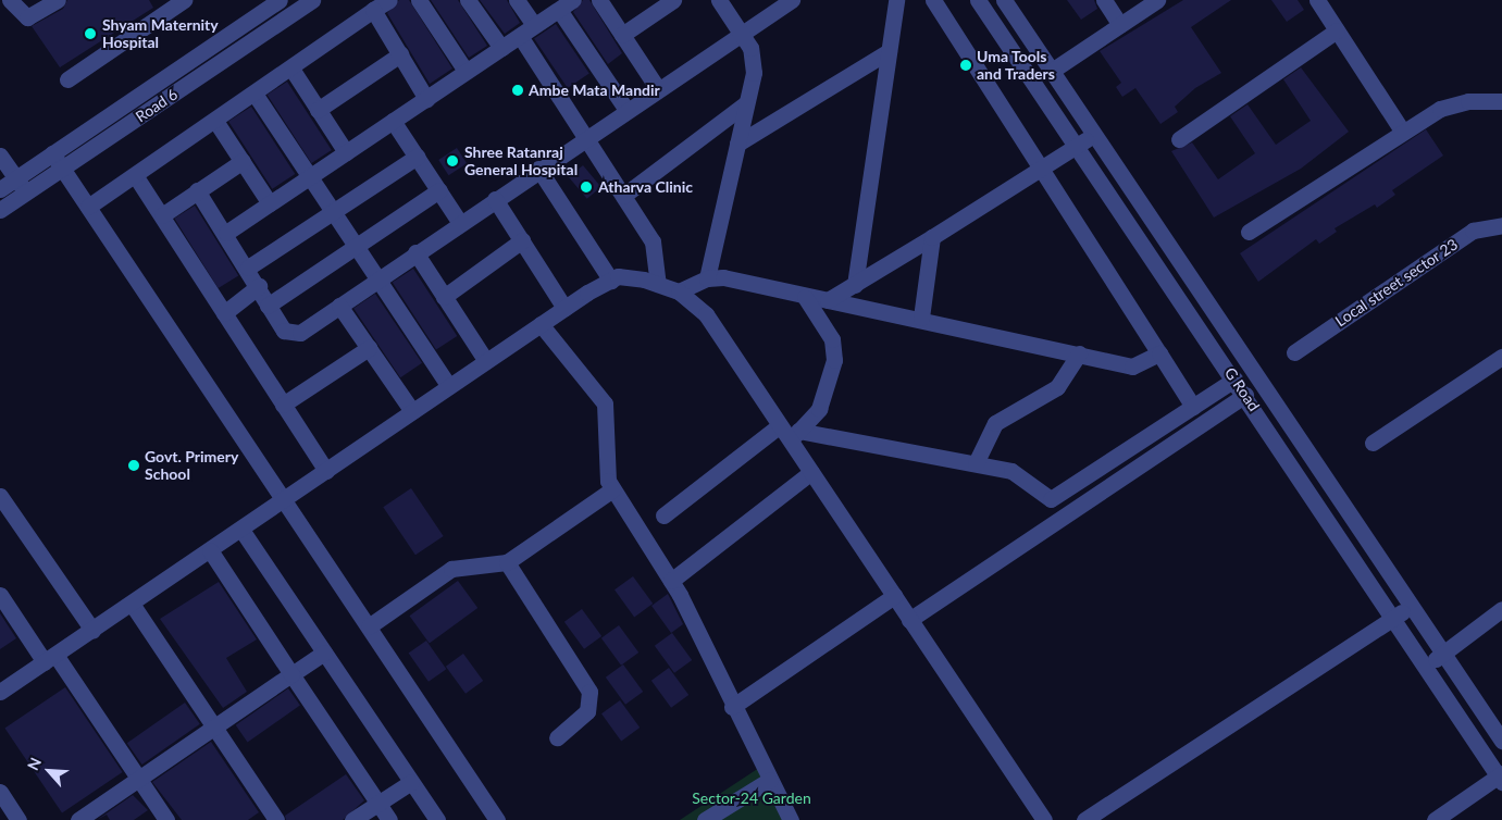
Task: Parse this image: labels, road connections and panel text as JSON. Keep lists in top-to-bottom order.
{
  "streets": {
    "street": ["Road 6", "Local street sector 23", "G Road"]
  },
  "parks": ["Sector-24 Garden"],
  "places": [
    "Shyam Maternity Hospital",
    "Uma Tools and Traders",
    "Ambe Mata Mandir",
    "Shree Ratanraj General Hospital",
    "Atharva Clinic",
    "Govt. Primery School"
  ],
  "north": "top left"
}
